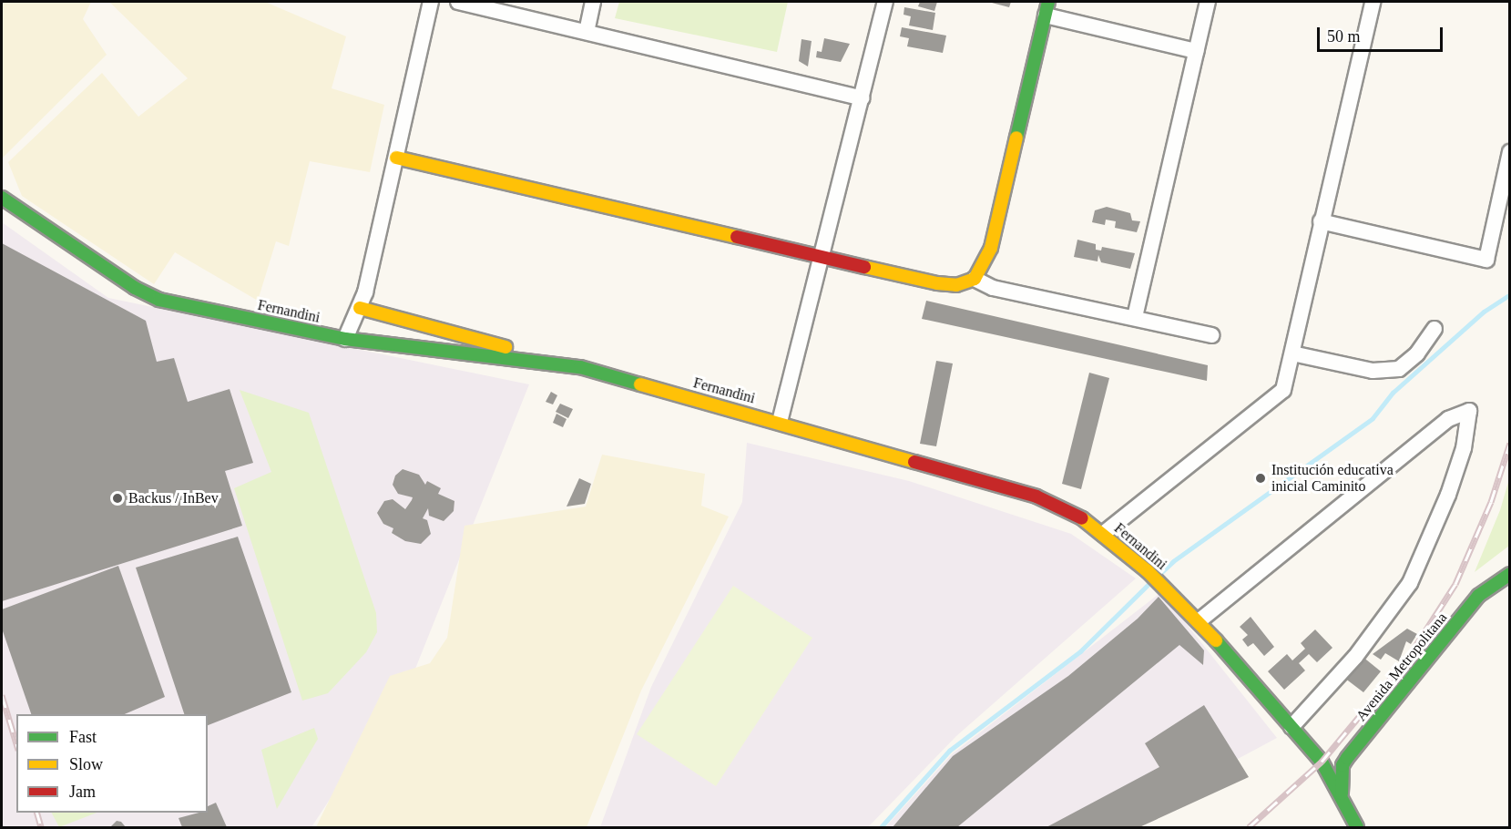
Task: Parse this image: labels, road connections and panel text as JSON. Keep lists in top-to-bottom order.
{
  "streets": {
    "street": ["Fernandini", "Avenida Metropolitana"]
  },
  "crossings": [
    ["Fernandini", "Avenida Metropolitana"]
  ],
  "places": ["Institución educativa inicial Caminito", "Backus / InBev"],
  "legend": ["Fast", "Slow", "Jam"],
  "scale_bar": "50 m"
}
